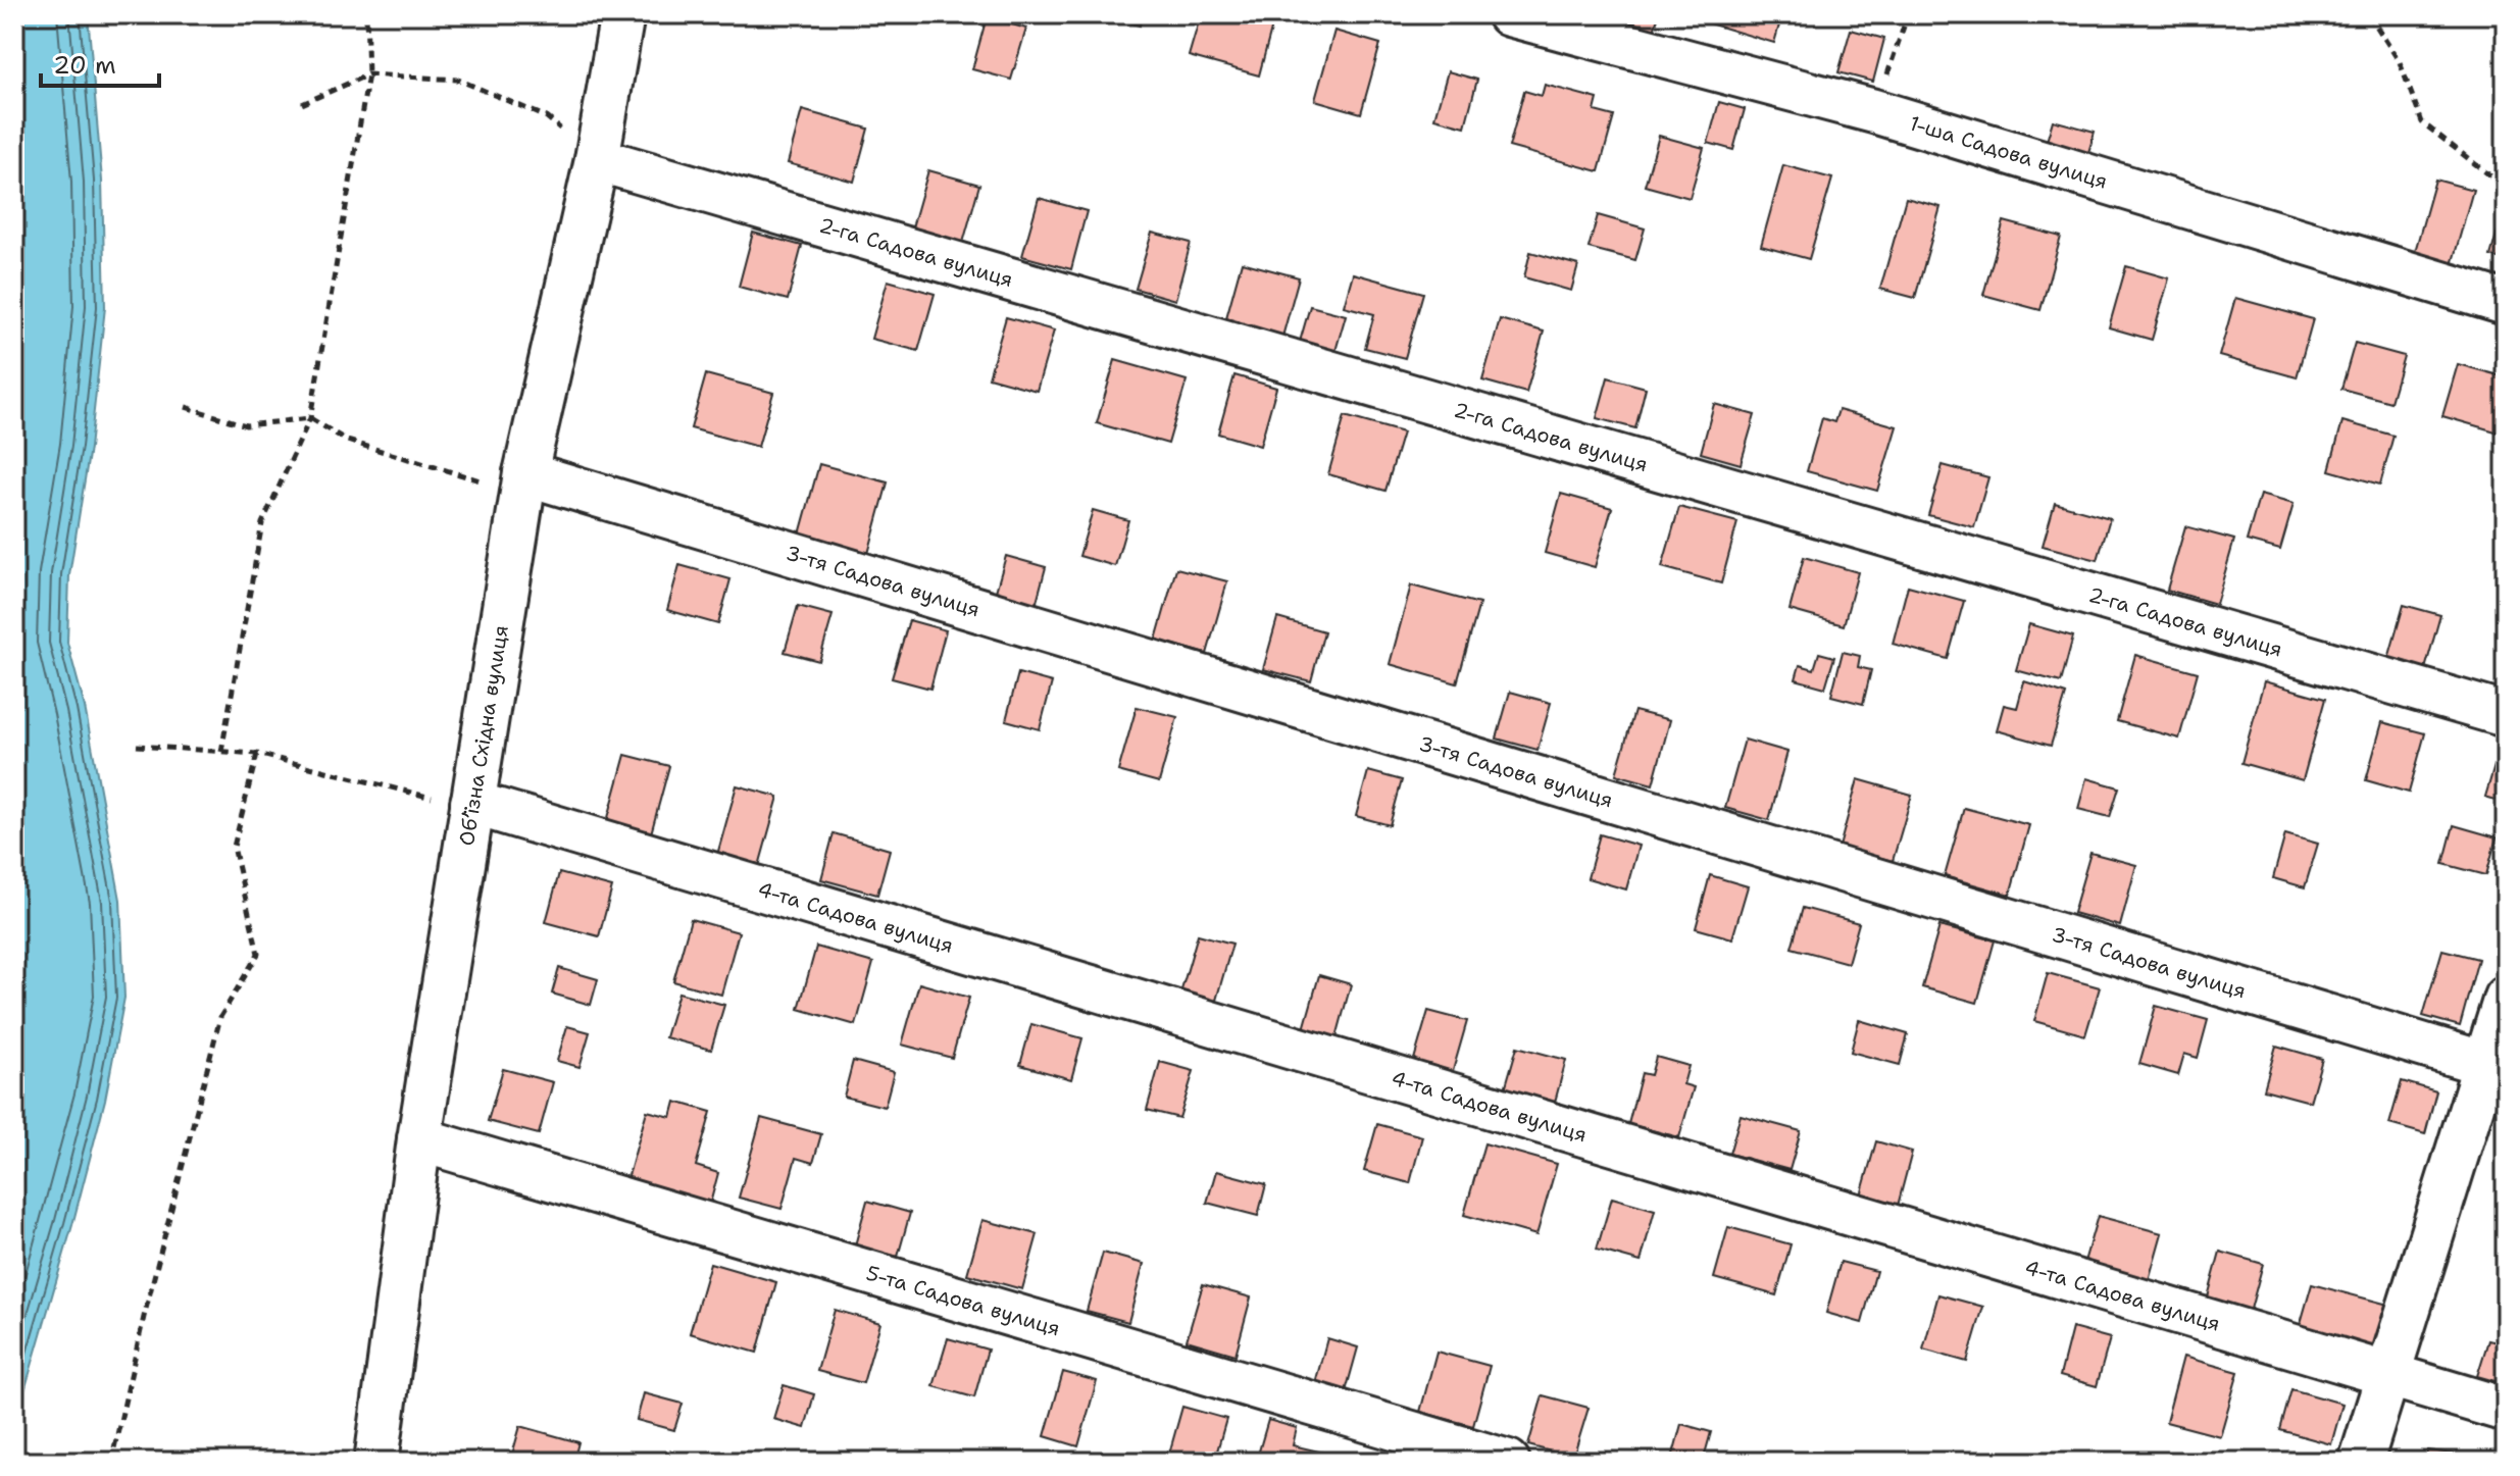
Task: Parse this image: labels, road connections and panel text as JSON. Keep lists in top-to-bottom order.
{
  "streets": {
    "street": [
      "1-ша Садова вулиця",
      "2-га Садова вулиця",
      "3-тя Садова вулиця",
      "Обʼїзна Східна вулиця",
      "4-та Садова вулиця",
      "5-та Садова вулиця"
    ]
  },
  "crossings": [
    ["2-га Садова вулиця", "Обʼїзна Східна вулиця"],
    ["3-тя Садова вулиця", "Обʼїзна Східна вулиця"],
    ["Обʼїзна Східна вулиця", "4-та Садова вулиця"],
    ["Обʼїзна Східна вулиця", "5-та Садова вулиця"]
  ],
  "scale_bar": "20 m"
}
